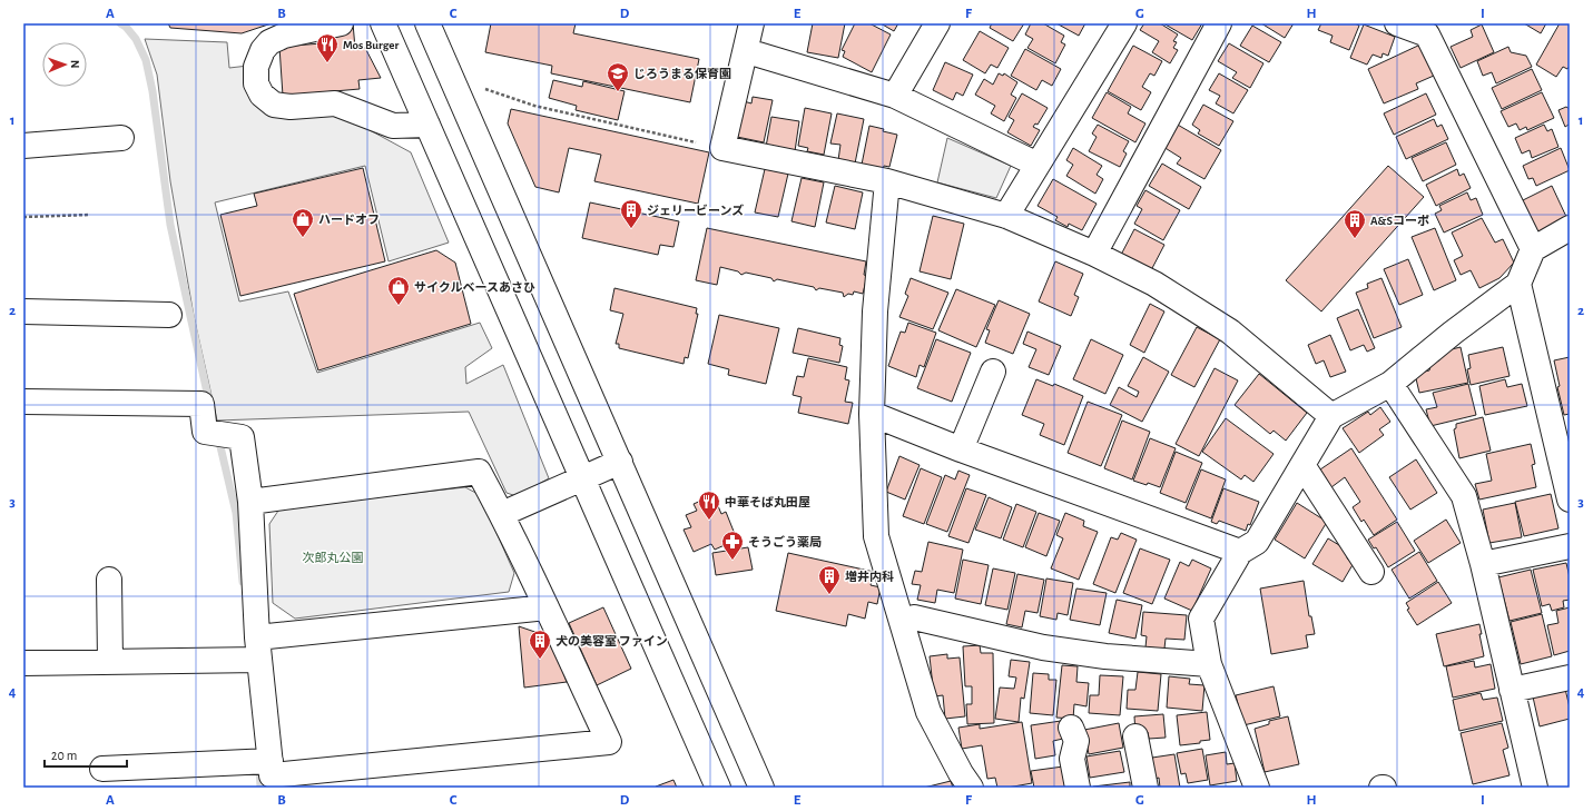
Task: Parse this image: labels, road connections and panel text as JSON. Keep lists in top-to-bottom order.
{
  "parks": ["次郎丸公園"],
  "places": {
    "restaurant": ["Mos Burger", "中華そば丸田屋"],
    "school or university": ["じろうまる保育園"],
    "building": [
      "ジェリービーンズ",
      "A&Sコーポ",
      "増井内科",
      "犬の美容室 ファイン"
    ],
    "shop": ["ハードオフ", "サイクルベースあさひ"],
    "pharmacy": ["そうごう薬局"]
  },
  "scale_bar": "20 m",
  "north": "right",
  "grid": {
    "columns": [
      "A",
      "B",
      "C",
      "D",
      "E",
      "F",
      "G",
      "H",
      "I"
    ],
    "rows": [
      "1",
      "2",
      "3",
      "4"
    ]
  }
}
